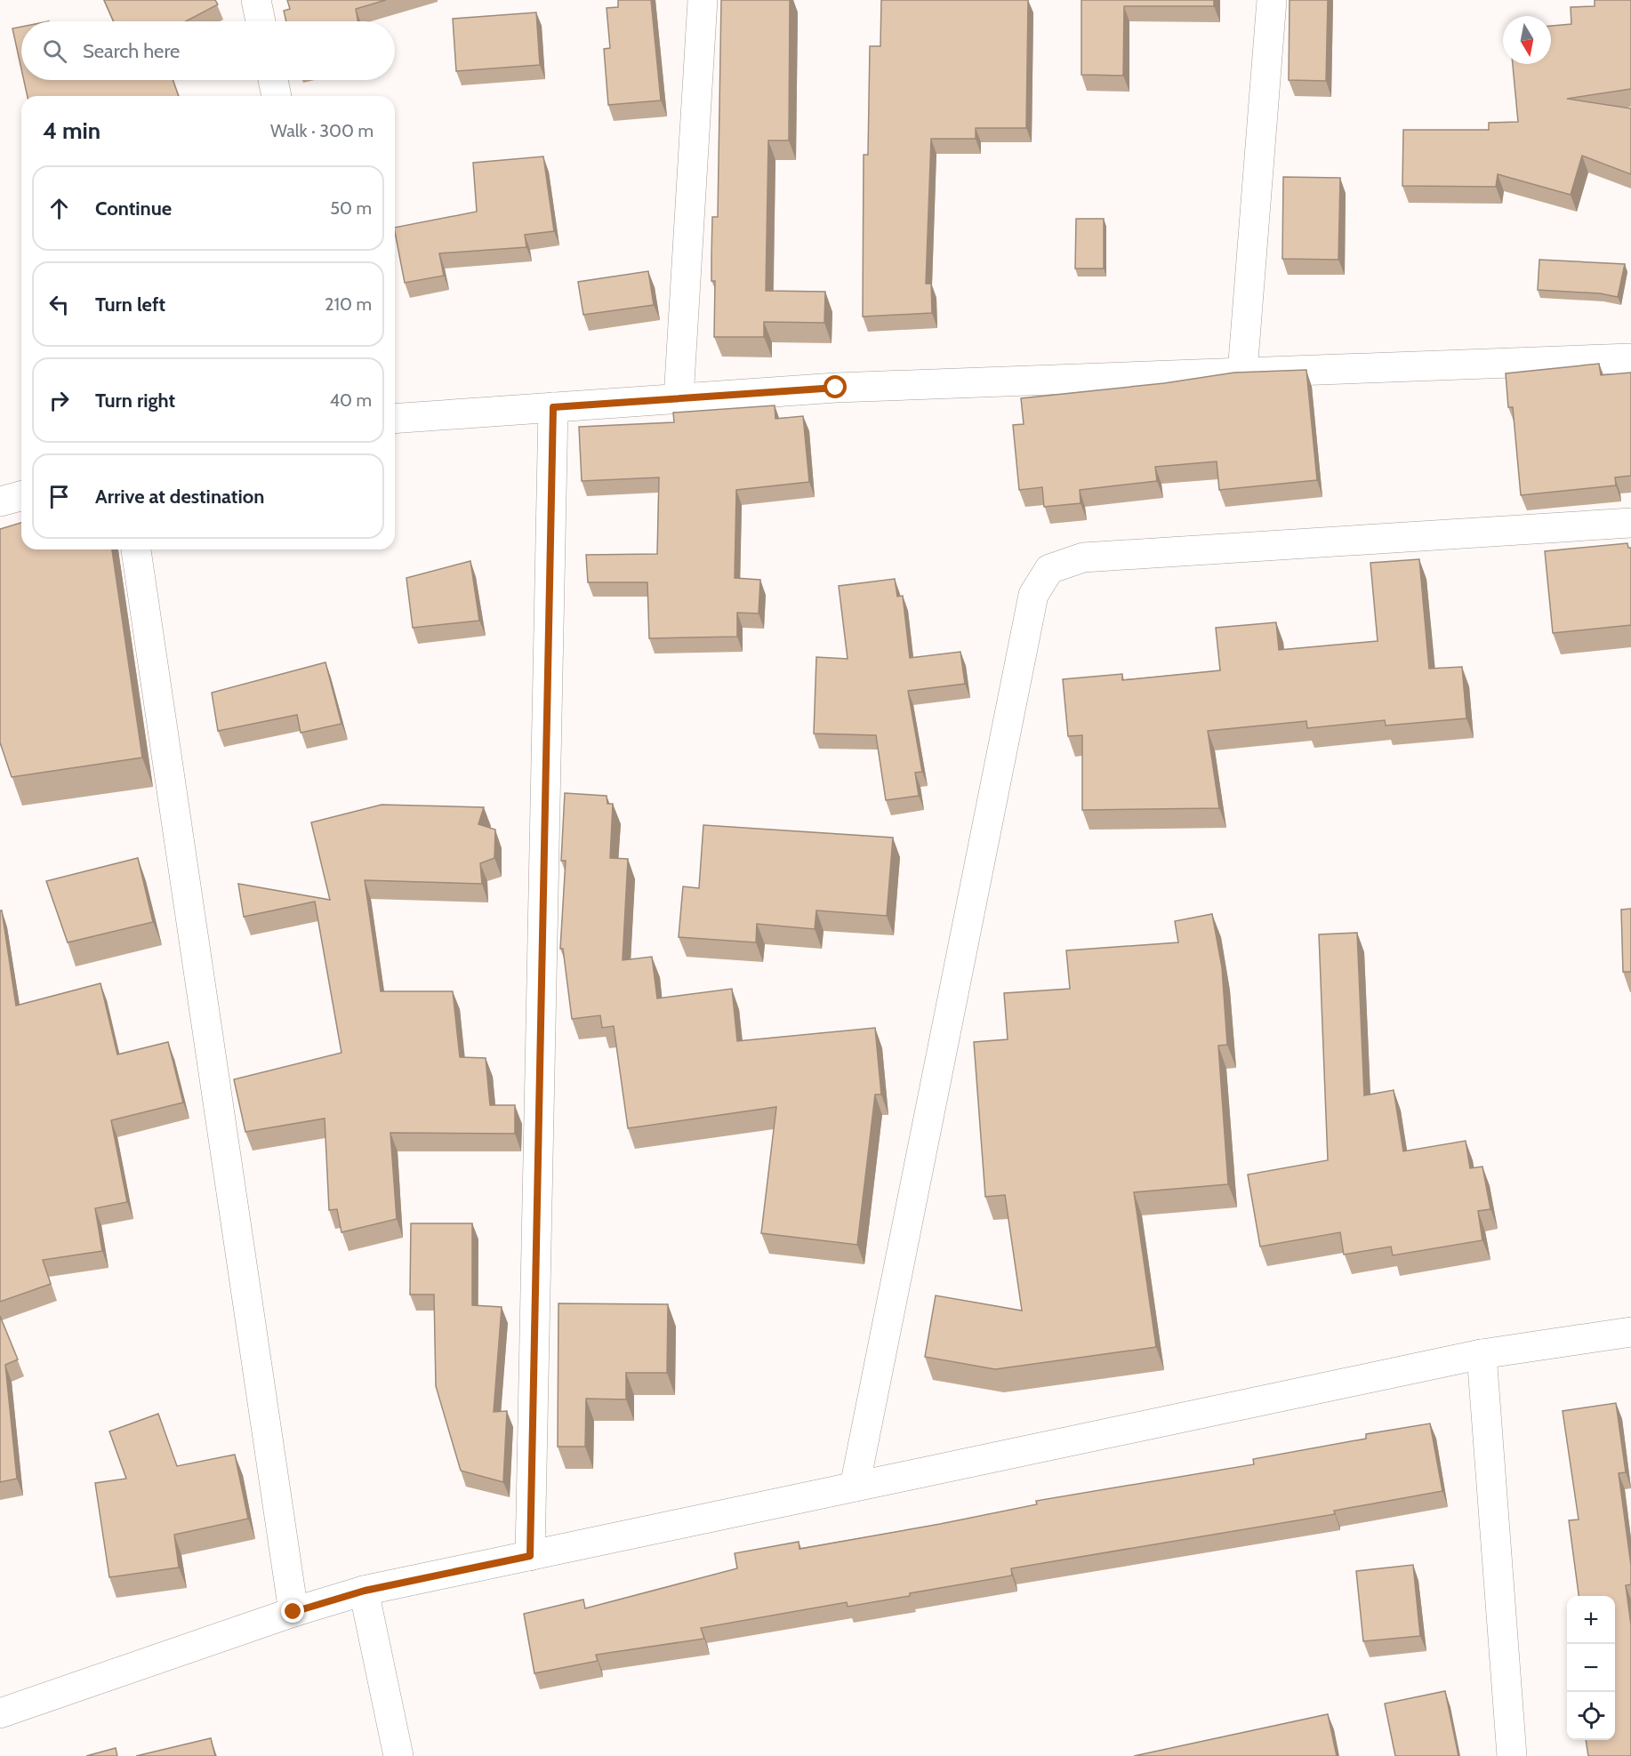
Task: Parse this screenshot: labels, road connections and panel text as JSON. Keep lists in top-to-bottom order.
{
  "north": "bottom",
  "page": {
    "search": "Search here",
    "heading": ["4 min", "Walk · 300 m"],
    "list": [
      ["Continue", "50 m"],
      ["Turn left", "210 m"],
      ["Turn right", "40 m"],
      "Arrive at destination"
    ],
    "map_buttons": ["+", "−"]
  }
}
